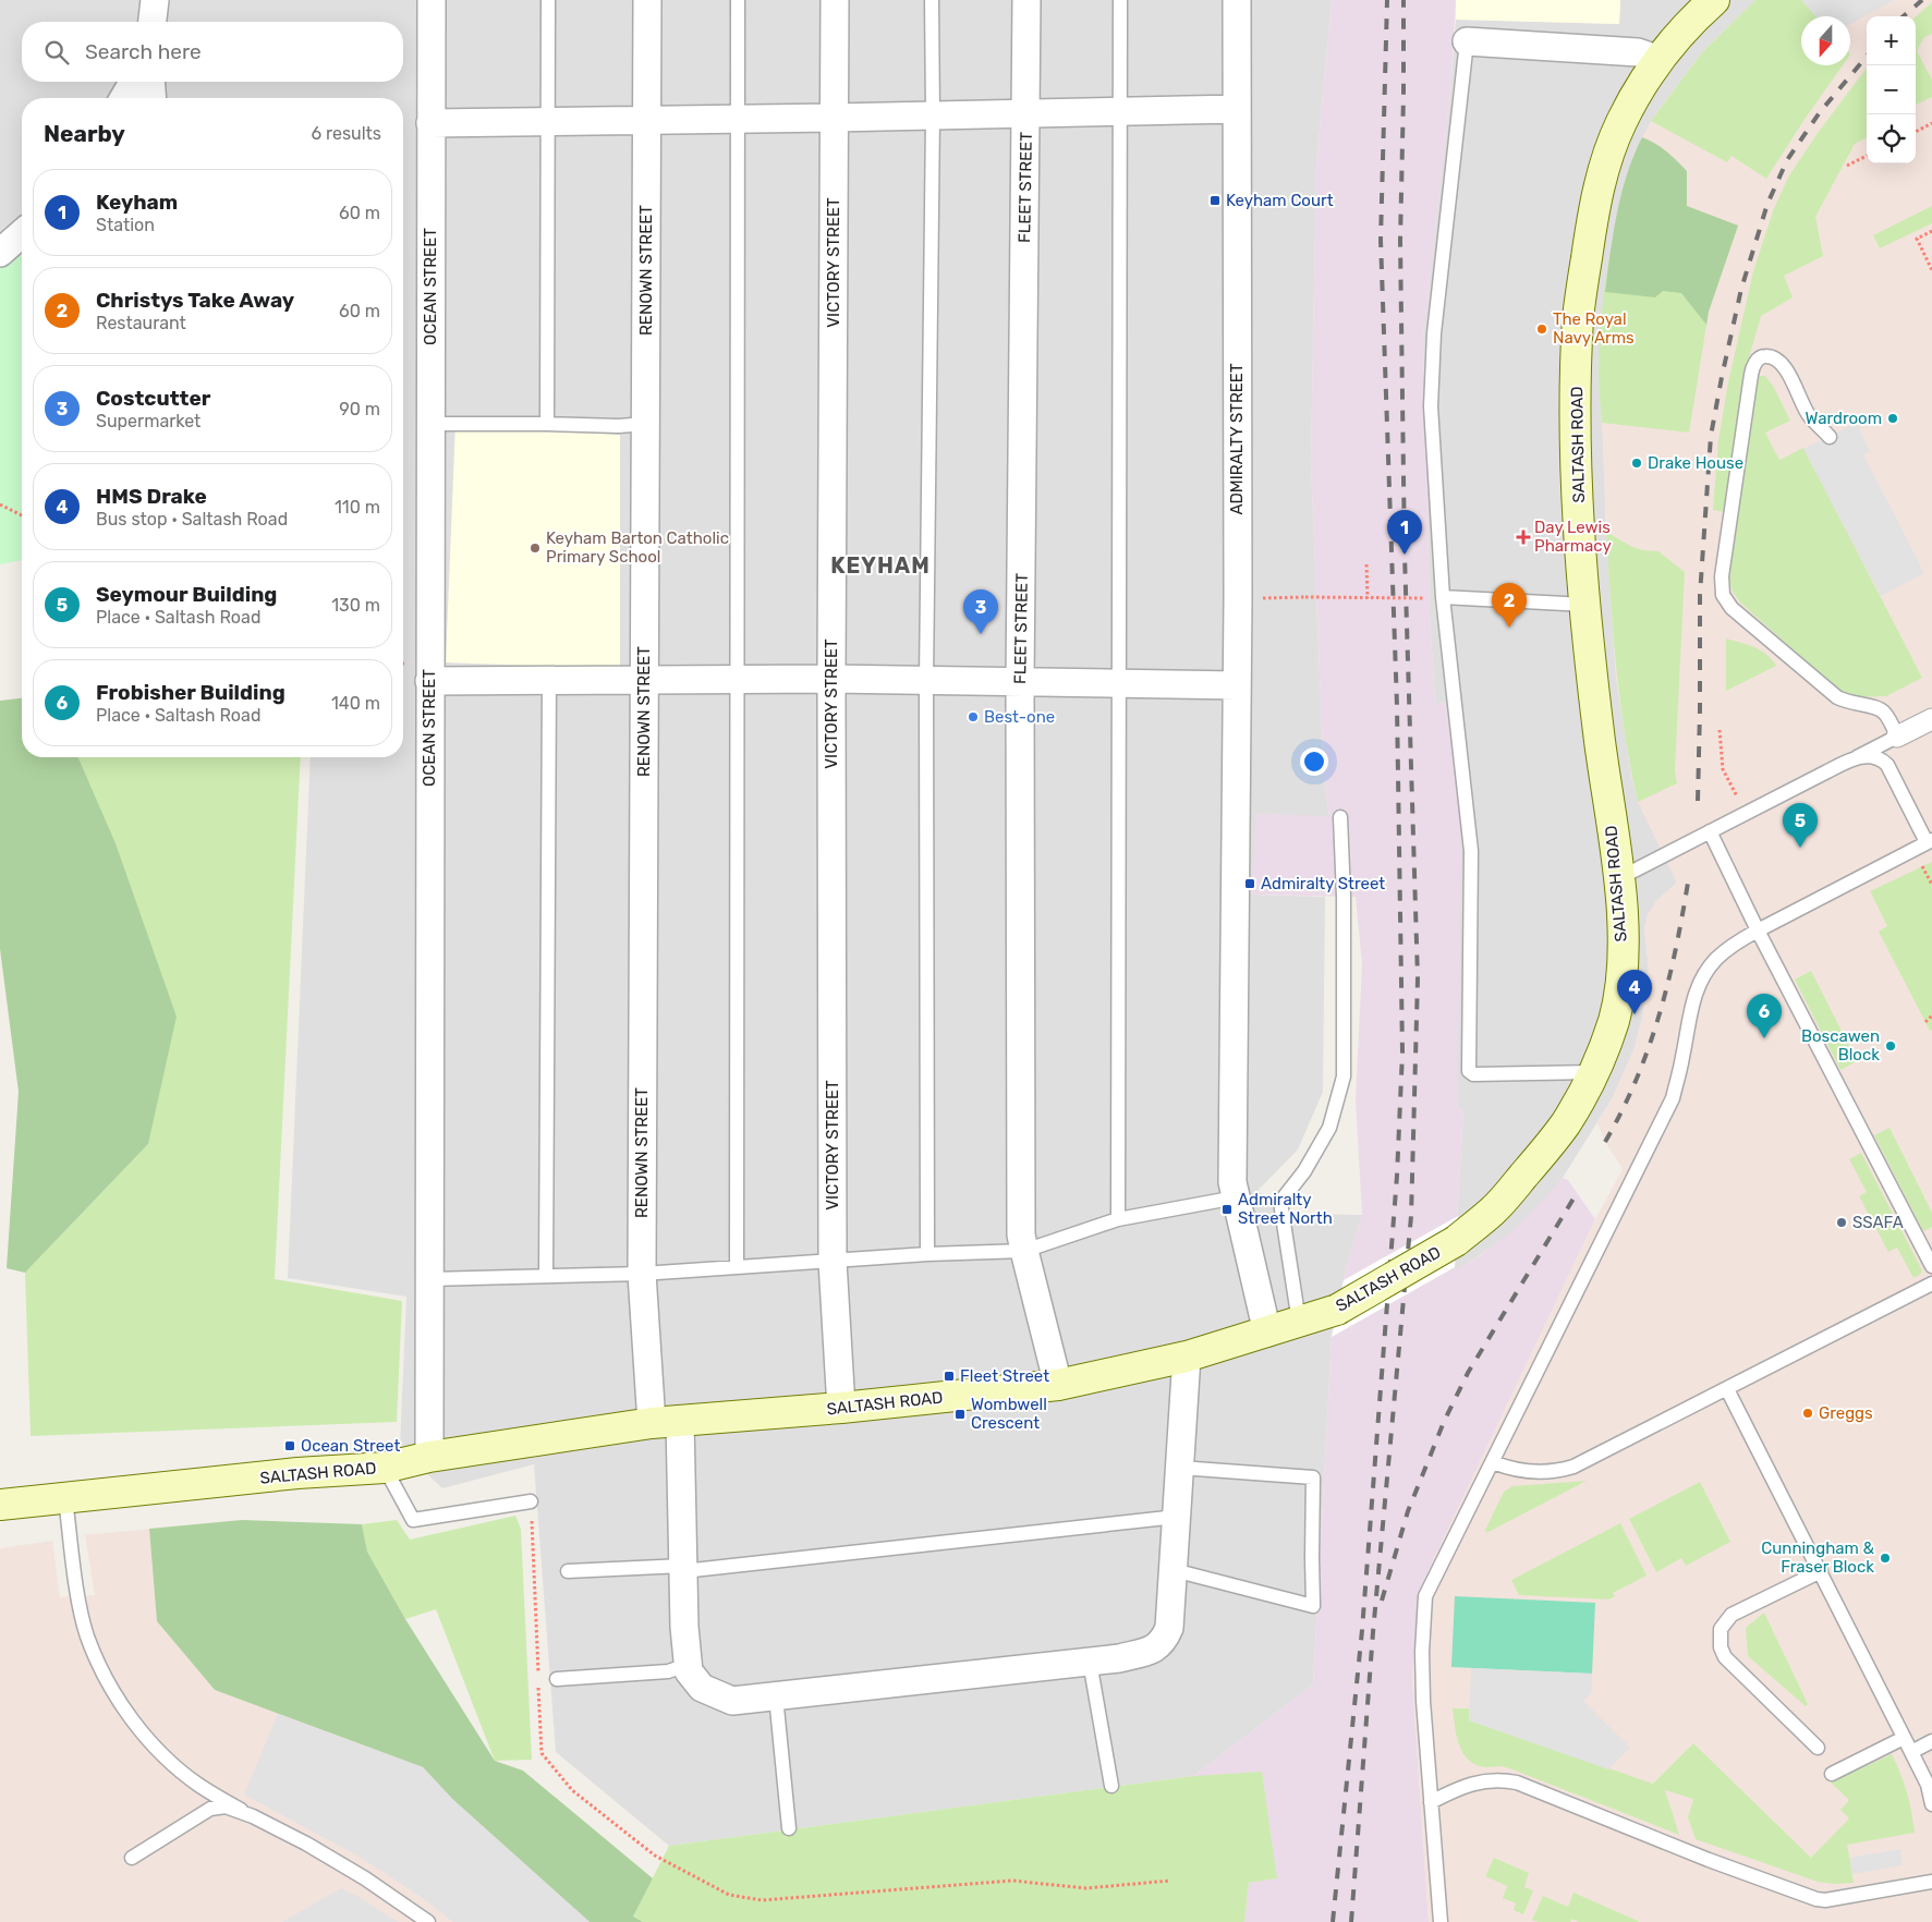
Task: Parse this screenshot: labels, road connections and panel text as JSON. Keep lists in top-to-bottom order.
{
  "streets": {
    "main road": ["SALTASH ROAD"],
    "street": [
      "FLEET STREET",
      "VICTORY STREET",
      "RENOWN STREET",
      "OCEAN STREET",
      "ADMIRALTY STREET"
    ]
  },
  "crossings": [
    ["FLEET STREET", "SALTASH ROAD"],
    ["VICTORY STREET", "SALTASH ROAD"],
    ["RENOWN STREET", "SALTASH ROAD"],
    ["OCEAN STREET", "SALTASH ROAD"],
    ["ADMIRALTY STREET", "SALTASH ROAD"]
  ],
  "districts": ["KEYHAM"],
  "places": {
    "transit": [
      "Keyham Court",
      "Admiralty Street",
      "Admiralty Street North",
      "Fleet Street",
      "Wombwell Crescent",
      "Ocean Street"
    ],
    "other": [
      "The Royal Navy Arms",
      "Wardroom",
      "Drake House",
      "Keyham Barton Catholic Primary School",
      "Best-one",
      "Boscawen Block",
      "SSAFA",
      "Greggs",
      "Cunningham & Fraser Block"
    ],
    "health": ["Day Lewis Pharmacy"]
  },
  "north": "bottom",
  "page": {
    "map_buttons": ["+", "−"],
    "search": "Search here",
    "heading": ["Nearby", "6 results"],
    "list": [
      {
        "mark": "1",
        "name": "Keyham",
        "note": "Station",
        "value": "60 m"
      },
      {
        "mark": "2",
        "name": "Christys Take Away",
        "note": "Restaurant",
        "value": "60 m"
      },
      {
        "mark": "3",
        "name": "Costcutter",
        "note": "Supermarket",
        "value": "90 m"
      },
      {
        "mark": "4",
        "name": "HMS Drake",
        "note": "Bus stop · Saltash Road",
        "value": "110 m"
      },
      {
        "mark": "5",
        "name": "Seymour Building",
        "note": "Place · Saltash Road",
        "value": "130 m"
      },
      {
        "mark": "6",
        "name": "Frobisher Building",
        "note": "Place · Saltash Road",
        "value": "140 m"
      }
    ],
    "pins": [
      "1",
      "2",
      "3",
      "5",
      "4",
      "6"
    ]
  }
}
